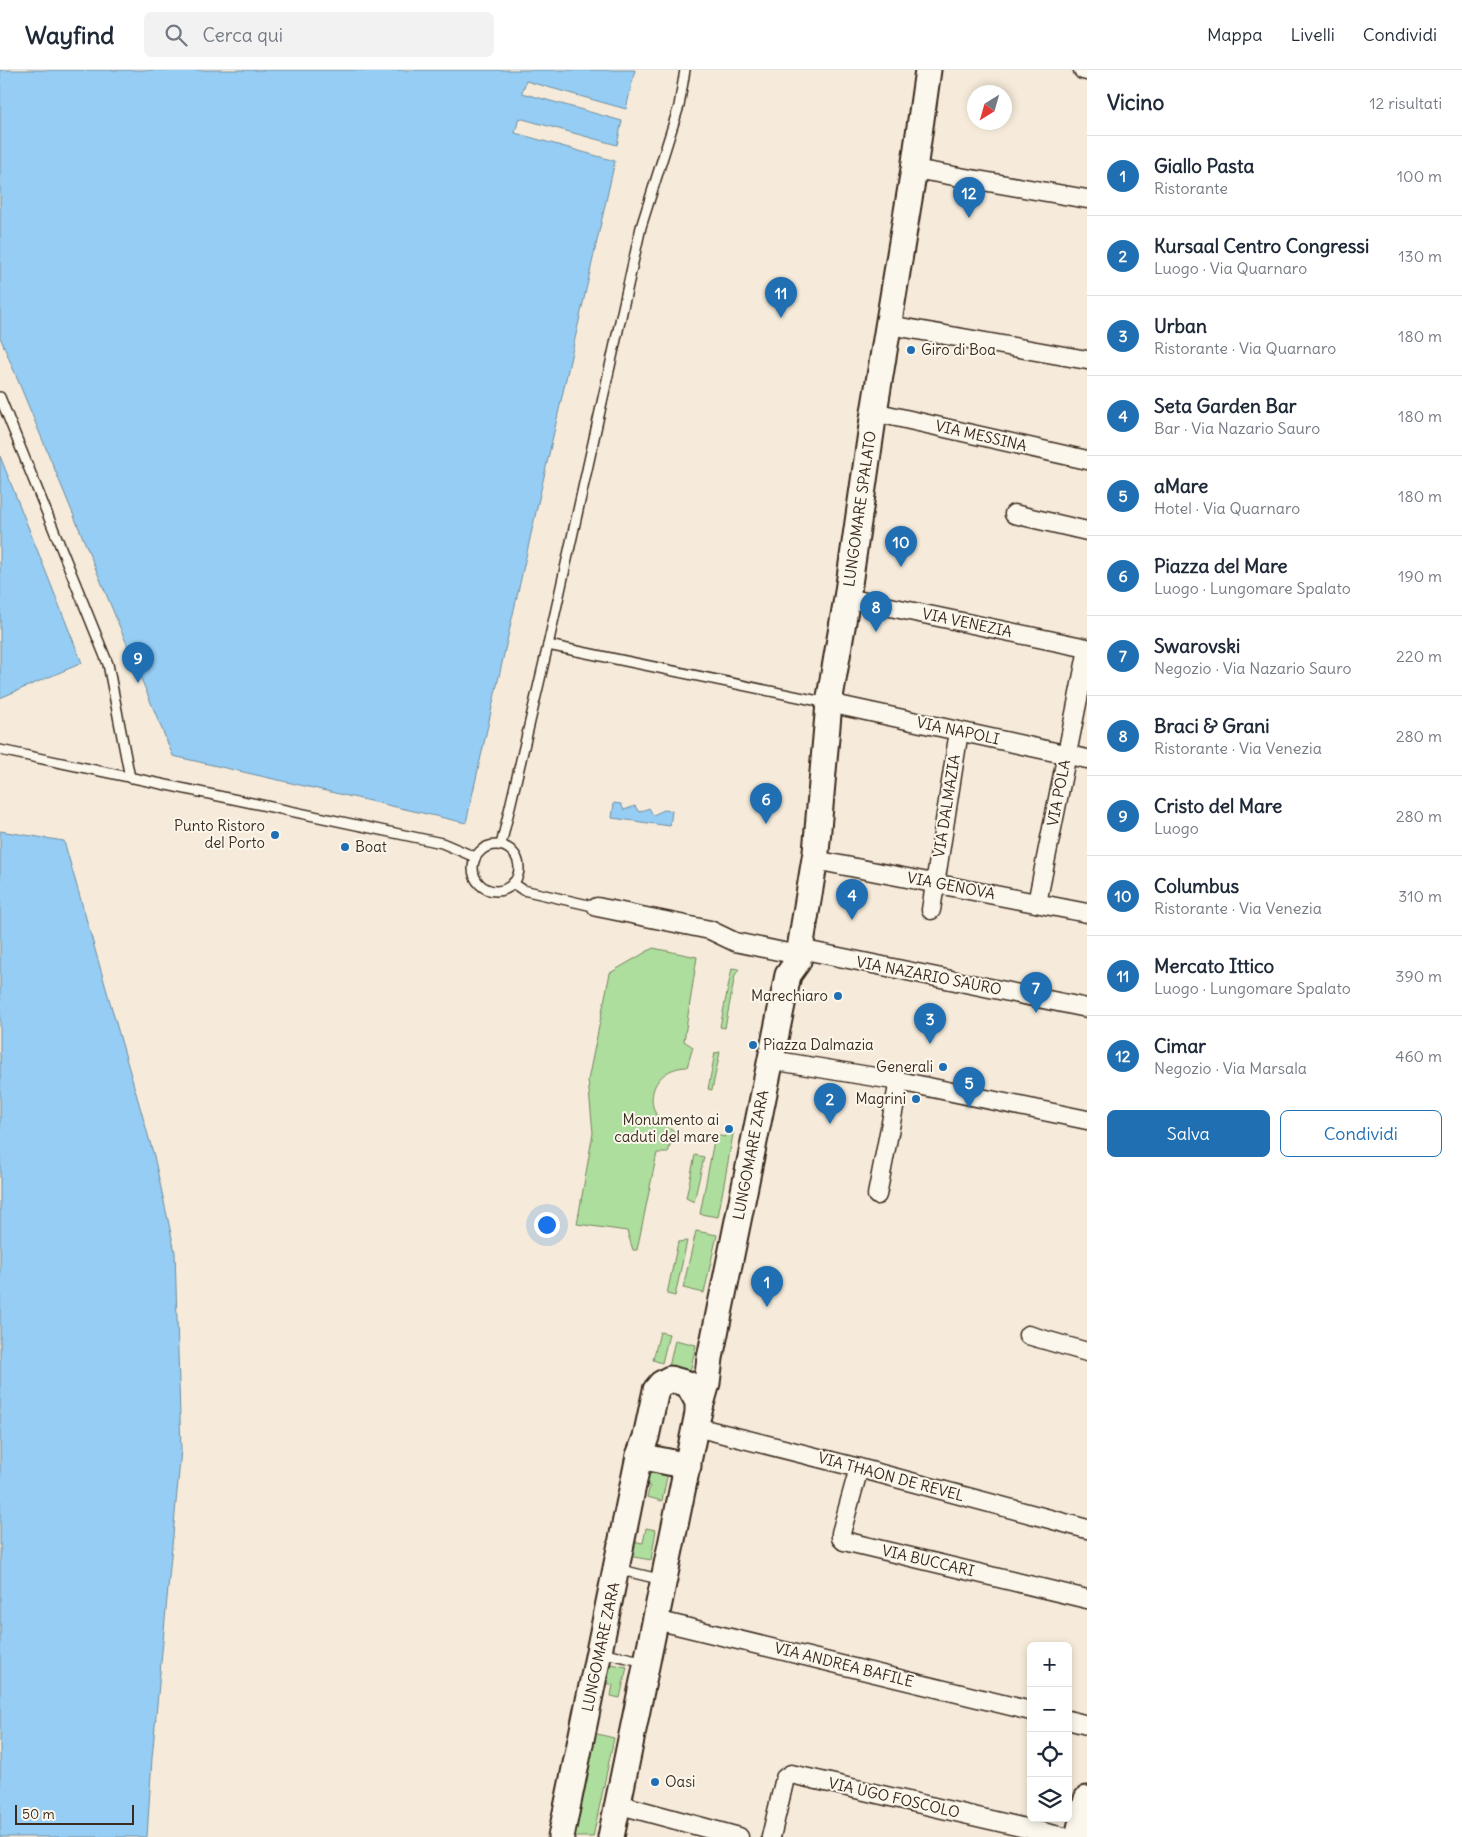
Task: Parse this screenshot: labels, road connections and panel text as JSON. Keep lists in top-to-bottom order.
{
  "streets": {
    "street": [
      "VIA MESSINA",
      "LUNGOMARE SPALATO",
      "VIA VENEZIA",
      "VIA NAPOLI",
      "VIA POLA",
      "VIA DALMAZIA",
      "VIA GENOVA",
      "VIA NAZARIO SAURO",
      "LUNGOMARE ZARA",
      "VIA THAON DE REVEL",
      "VIA BUCCARI",
      "VIA ANDREA BAFILE",
      "VIA UGO FOSCOLO"
    ]
  },
  "crossings": [
    ["VIA MESSINA", "LUNGOMARE SPALATO"],
    ["LUNGOMARE SPALATO", "VIA VENEZIA"],
    ["LUNGOMARE SPALATO", "VIA NAPOLI"],
    ["LUNGOMARE SPALATO", "VIA GENOVA"],
    ["LUNGOMARE SPALATO", "VIA NAZARIO SAURO"],
    ["LUNGOMARE SPALATO", "LUNGOMARE ZARA"],
    ["VIA NAPOLI", "VIA POLA"],
    ["VIA NAPOLI", "VIA DALMAZIA"],
    ["VIA POLA", "VIA GENOVA"],
    ["VIA DALMAZIA", "VIA GENOVA"],
    ["VIA NAZARIO SAURO", "LUNGOMARE ZARA"],
    ["LUNGOMARE ZARA", "VIA THAON DE REVEL"],
    ["LUNGOMARE ZARA", "VIA ANDREA BAFILE"],
    ["VIA THAON DE REVEL", "VIA BUCCARI"]
  ],
  "places": [
    "Giro di Boa",
    "Punto Ristoro del Porto",
    "Boat",
    "Marechiaro",
    "Piazza Dalmazia",
    "Generali",
    "Magrini",
    "Monumento ai caduti del mare",
    "Oasi"
  ],
  "scale_bar": "50 m",
  "north": "bottom left",
  "page": {
    "header": "Wayfind",
    "search": "Cerca qui",
    "nav": ["Mappa", "Livelli", "Condividi"],
    "heading": ["Vicino", "12 risultati"],
    "list": [
      {
        "mark": "1",
        "name": "Giallo Pasta",
        "note": "Ristorante",
        "value": "100 m"
      },
      {
        "mark": "2",
        "name": "Kursaal Centro Congressi",
        "note": "Luogo · Via Quarnaro",
        "value": "130 m"
      },
      {
        "mark": "3",
        "name": "Urban",
        "note": "Ristorante · Via Quarnaro",
        "value": "180 m"
      },
      {
        "mark": "4",
        "name": "Seta Garden Bar",
        "note": "Bar · Via Nazario Sauro",
        "value": "180 m"
      },
      {
        "mark": "5",
        "name": "aMare",
        "note": "Hotel · Via Quarnaro",
        "value": "180 m"
      },
      {
        "mark": "6",
        "name": "Piazza del Mare",
        "note": "Luogo · Lungomare Spalato",
        "value": "190 m"
      },
      {
        "mark": "7",
        "name": "Swarovski",
        "note": "Negozio · Via Nazario Sauro",
        "value": "220 m"
      },
      {
        "mark": "8",
        "name": "Braci & Grani",
        "note": "Ristorante · Via Venezia",
        "value": "280 m"
      },
      {
        "mark": "9",
        "name": "Cristo del Mare",
        "note": "Luogo",
        "value": "280 m"
      },
      {
        "mark": "10",
        "name": "Columbus",
        "note": "Ristorante · Via Venezia",
        "value": "310 m"
      },
      {
        "mark": "11",
        "name": "Mercato Ittico",
        "note": "Luogo · Lungomare Spalato",
        "value": "390 m"
      },
      {
        "mark": "12",
        "name": "Cimar",
        "note": "Negozio · Via Marsala",
        "value": "460 m"
      }
    ],
    "pins": [
      "12",
      "11",
      "10",
      "8",
      "9",
      "6",
      "4",
      "7",
      "3",
      "5",
      "2",
      "1"
    ],
    "buttons": ["Salva", "Condividi"],
    "map_buttons": ["+", "−"],
    "scale": "50 m"
  }
}
